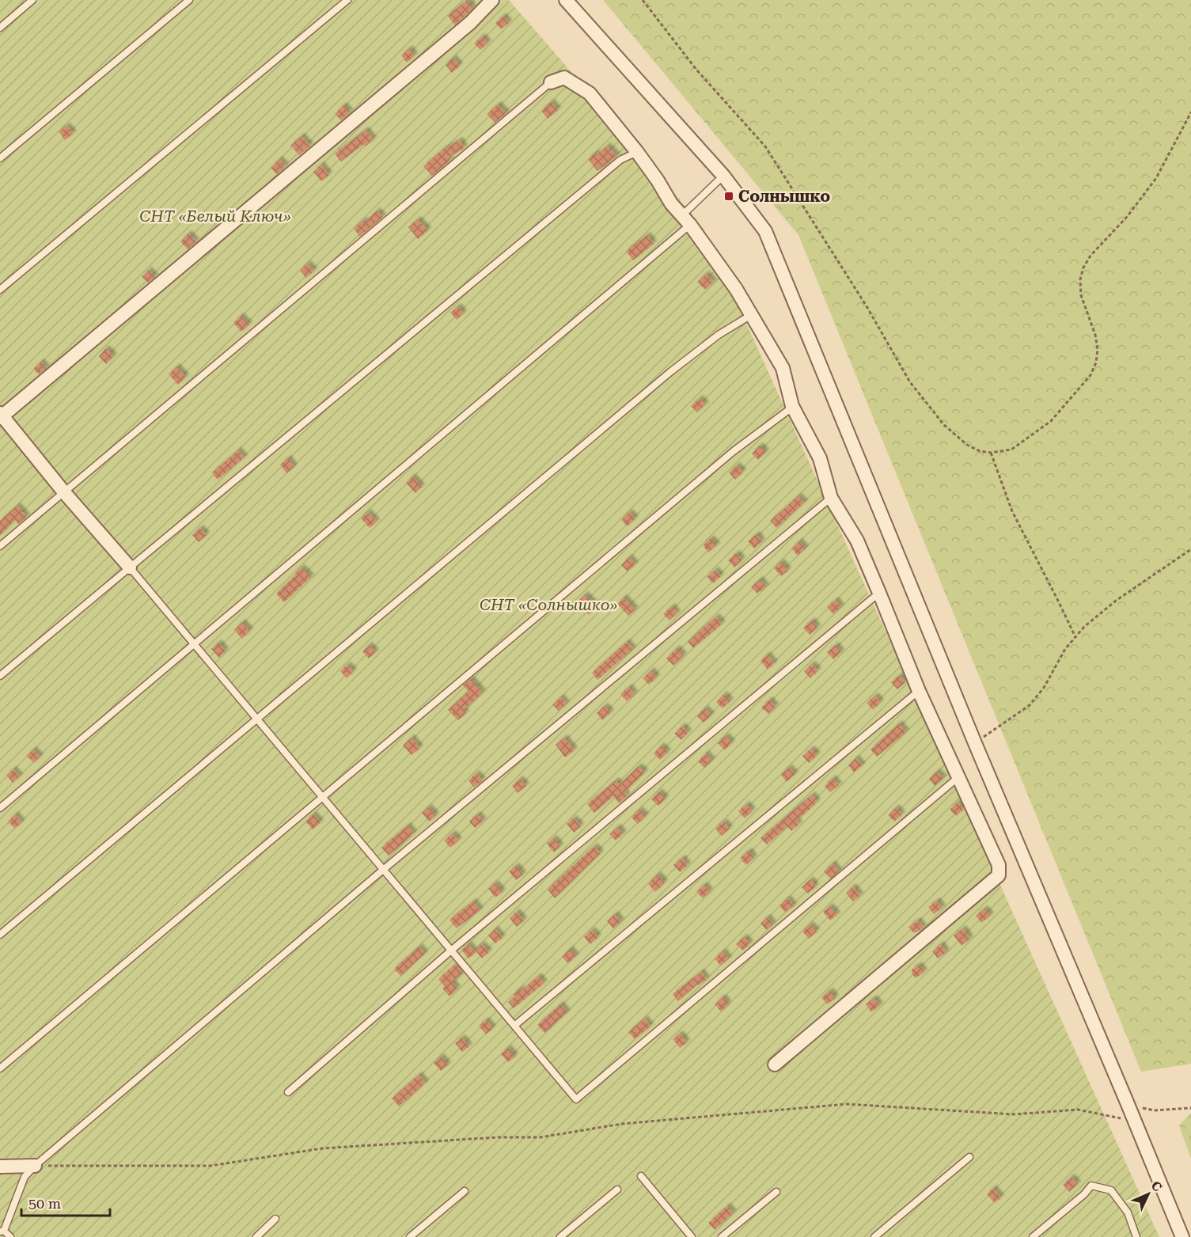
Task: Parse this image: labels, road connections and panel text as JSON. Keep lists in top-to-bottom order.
{
  "parks": ["СНТ «Белый Ключ»", "СНТ «Солнышко»"],
  "places": {
    "transit": ["Солнышко"]
  },
  "scale_bar": "50 m",
  "north": "top right"
}
